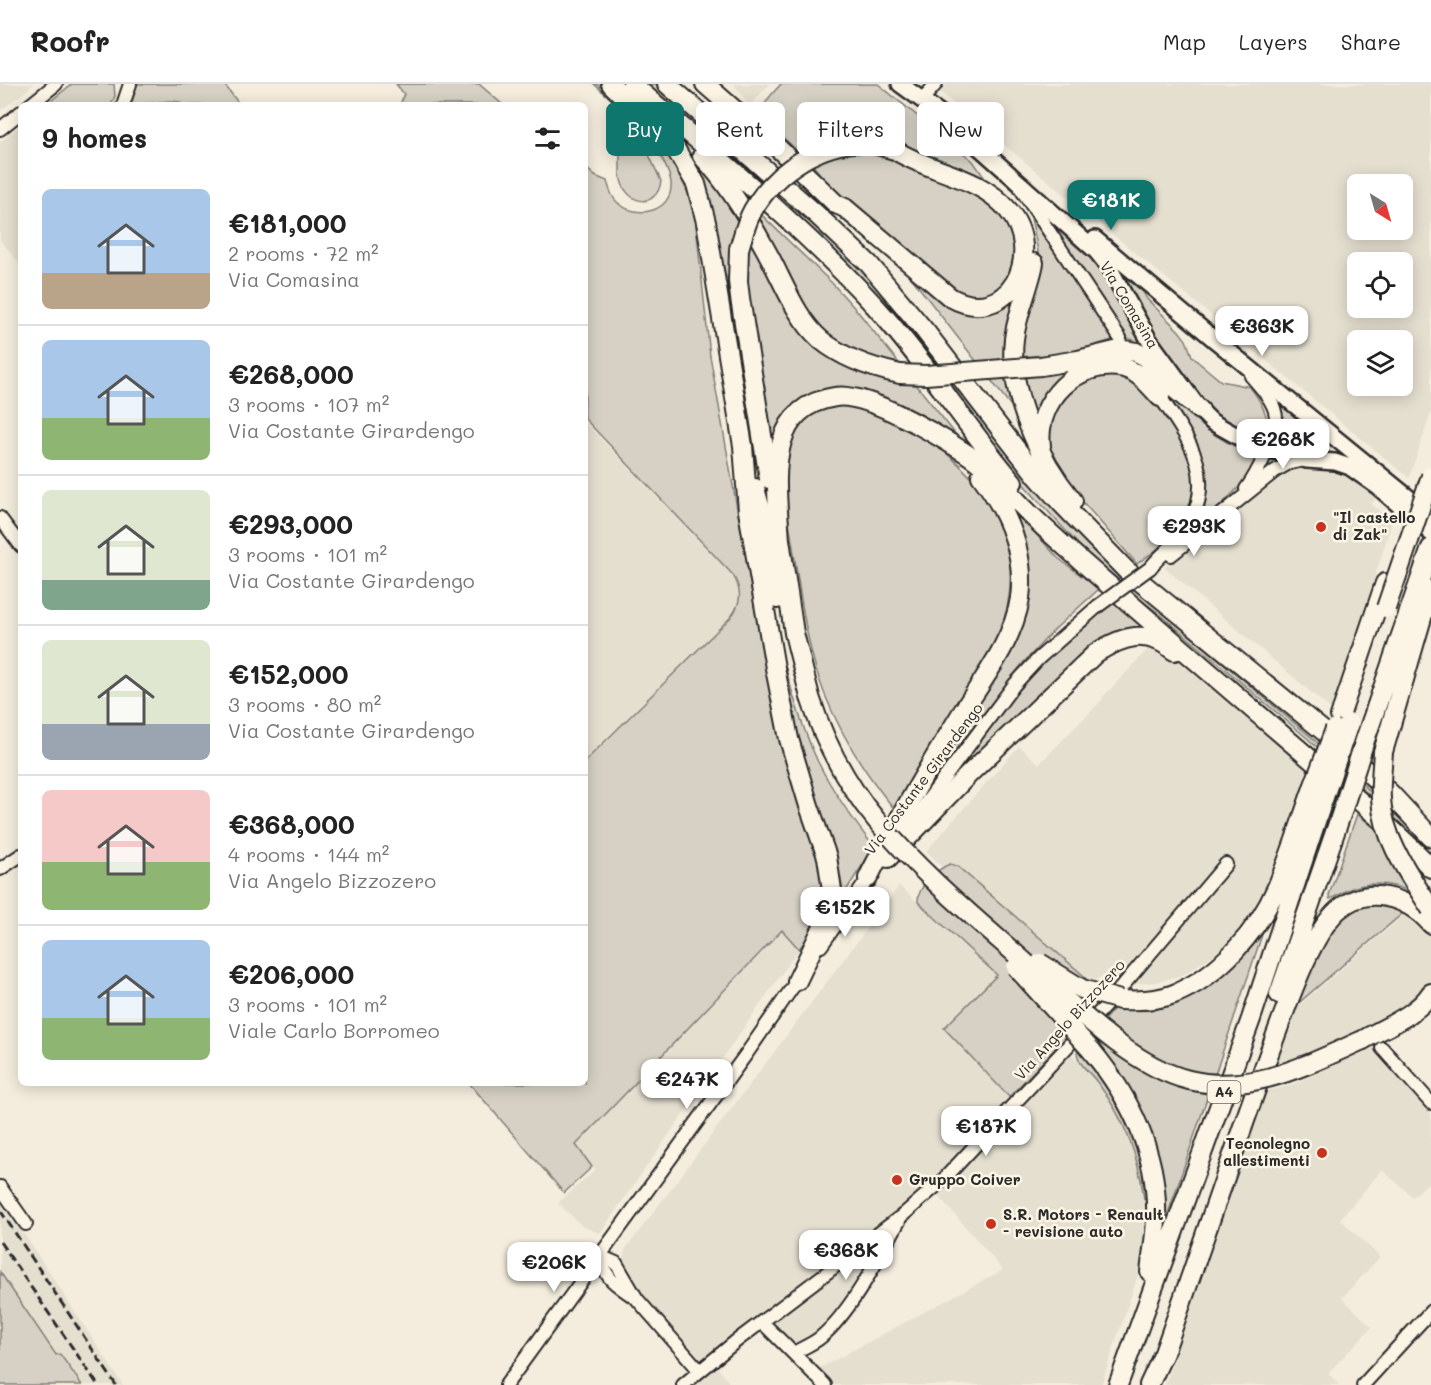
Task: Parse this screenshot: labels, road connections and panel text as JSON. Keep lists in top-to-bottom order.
{
  "streets": {
    "highway": ["A4"],
    "main road": ["Via Comasina"],
    "street": ["Via Costante Girardengo", "Via Angelo Bizzozero"]
  },
  "crossings": [
    ["Via Comasina", "Via Costante Girardengo"]
  ],
  "places": [
    "\"Il castello di Zak\"",
    "Tecnolegno allestimenti",
    "Gruppo Coiver",
    "S.R. Motors - Renault - revisione auto"
  ],
  "north": "bottom right",
  "page": {
    "header": "Roofr",
    "nav": ["Map", "Layers", "Share"],
    "chip": [
      "Buy",
      "Rent",
      "Filters",
      "New"
    ],
    "heading": "9 homes",
    "list": [
      {
        "name": "€181,000",
        "note": "2 rooms · 72 m² · Via Comasina"
      },
      {
        "name": "€268,000",
        "note": "3 rooms · 107 m² · Via Costante Girardengo"
      },
      {
        "name": "€293,000",
        "note": "3 rooms · 101 m² · Via Costante Girardengo"
      },
      {
        "name": "€152,000",
        "note": "3 rooms · 80 m² · Via Costante Girardengo"
      },
      {
        "name": "€368,000",
        "note": "4 rooms · 144 m² · Via Angelo Bizzozero"
      },
      {
        "name": "€206,000",
        "note": "3 rooms · 101 m² · Viale Carlo Borromeo"
      }
    ],
    "price": [
      "€181K",
      "€363K",
      "€268K",
      "€293K",
      "€152K",
      "€247K",
      "€187K",
      "€368K",
      "€206K"
    ]
  }
}
